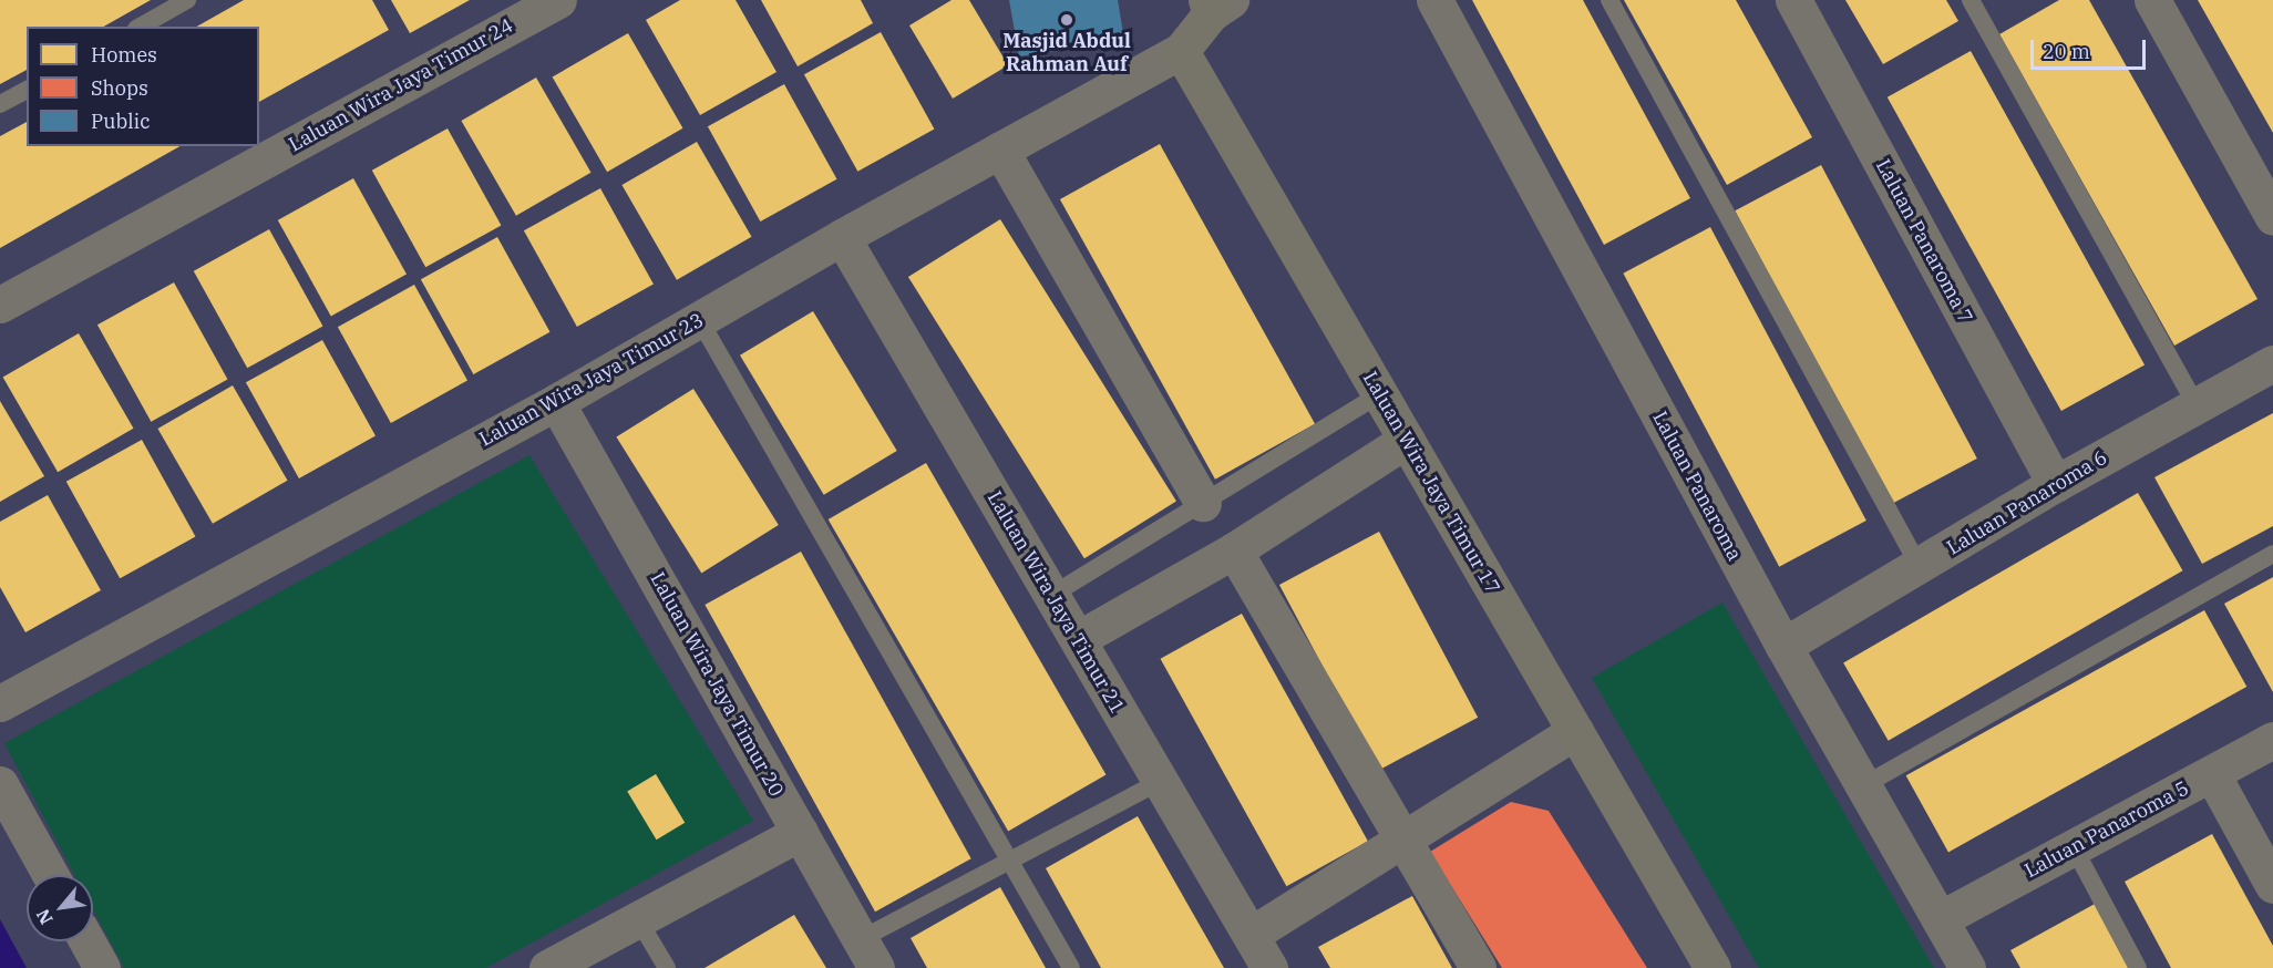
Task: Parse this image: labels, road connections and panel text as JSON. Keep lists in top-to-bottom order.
{
  "streets": {
    "street": [
      "Laluan Wira Jaya Timur 24",
      "Laluan Panaroma 7",
      "Laluan Wira Jaya Timur 23",
      "Laluan Wira Jaya Timur 17",
      "Laluan Panaroma",
      "Laluan Panaroma 6",
      "Laluan Wira Jaya Timur 21",
      "Laluan Wira Jaya Timur 20",
      "Laluan Panaroma 5"
    ]
  },
  "crossings": [
    ["Laluan Panaroma 7", "Laluan Panaroma 6"],
    ["Laluan Wira Jaya Timur 23", "Laluan Wira Jaya Timur 17"],
    ["Laluan Wira Jaya Timur 23", "Laluan Wira Jaya Timur 21"],
    ["Laluan Wira Jaya Timur 23", "Laluan Wira Jaya Timur 20"],
    ["Laluan Panaroma", "Laluan Panaroma 6"],
    ["Laluan Panaroma", "Laluan Panaroma 5"]
  ],
  "places": ["Masjid Abdul Rahman Auf"],
  "legend": ["Homes", "Shops", "Public"],
  "scale_bar": "20 m",
  "north": "bottom left"
}
